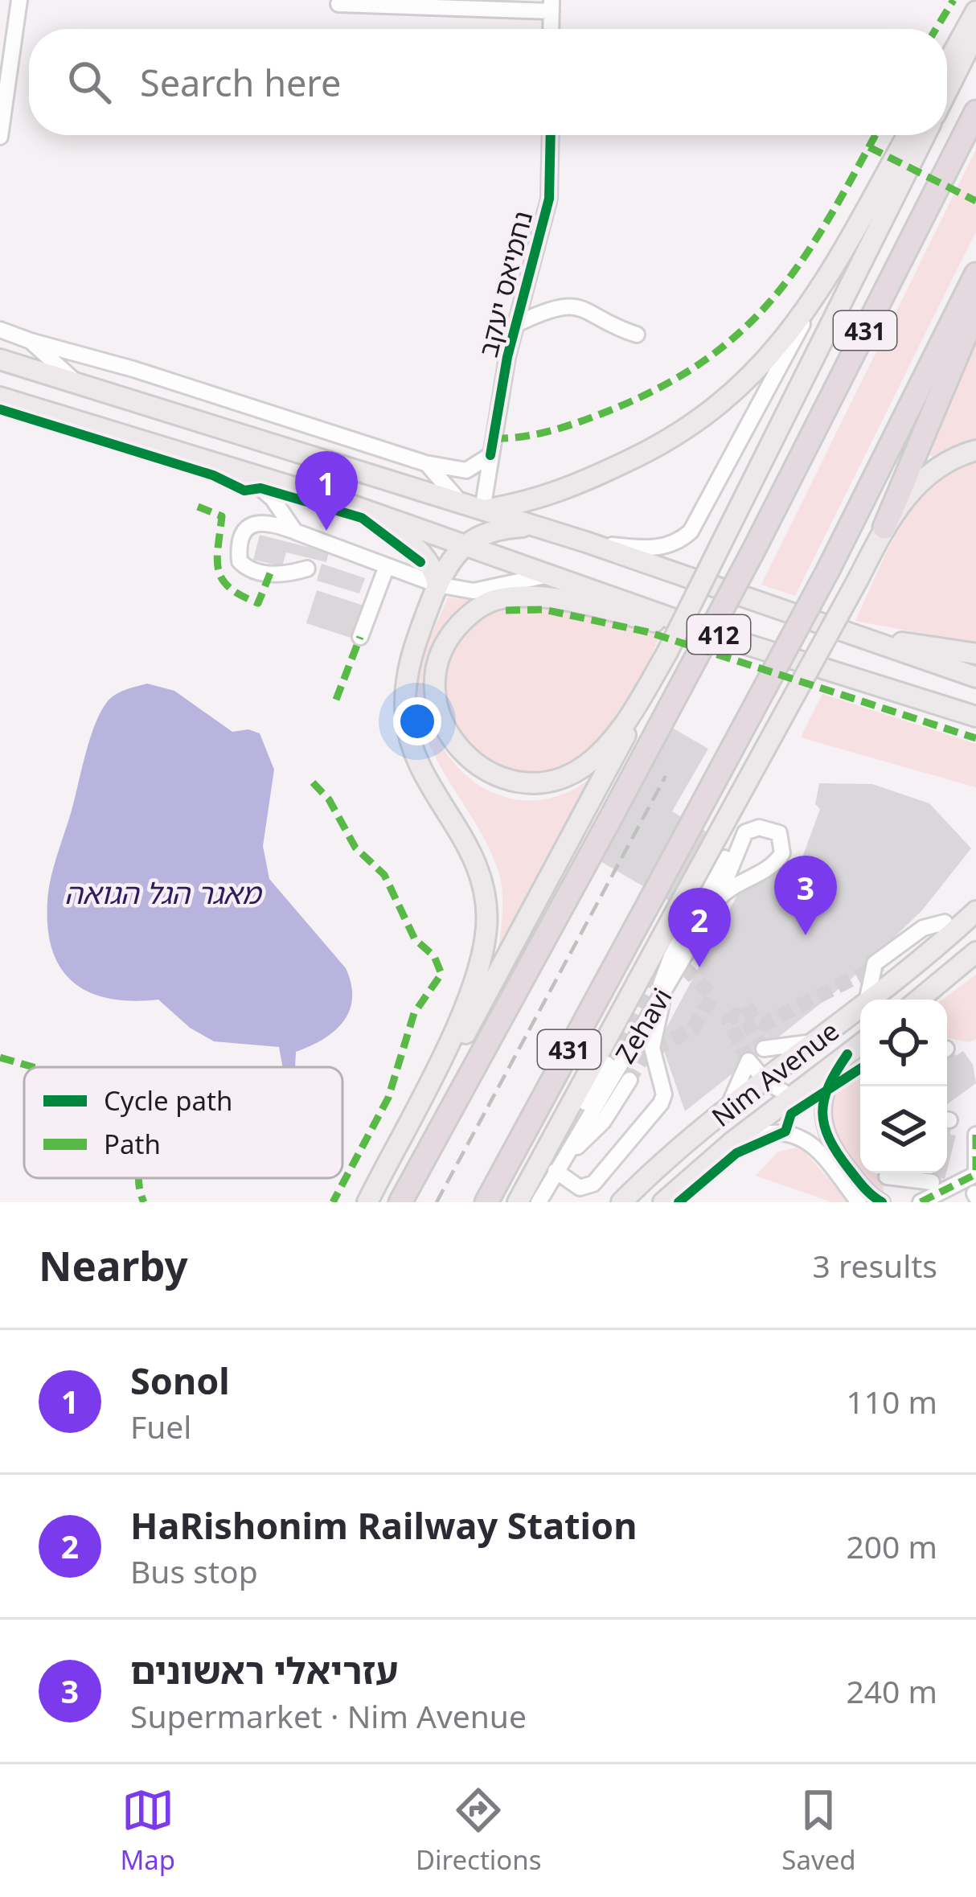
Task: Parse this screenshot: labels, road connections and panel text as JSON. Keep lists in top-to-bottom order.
{
  "streets": {
    "highway": ["431"],
    "main road": ["412", "Nim Avenue"],
    "street": ["נחמיאס יעקב", "Zehavi"]
  },
  "crossings": [
    ["נחמיאס יעקב", "412"]
  ],
  "water": ["מאגר הגל הגואה"],
  "legend": ["Cycle path", "Path"],
  "page": {
    "search": "Search here",
    "pins": ["1", "3", "2"],
    "heading": ["Nearby", "3 results"],
    "list": [
      {
        "mark": "1",
        "name": "Sonol",
        "note": "Fuel",
        "value": "110 m"
      },
      {
        "mark": "2",
        "name": "HaRishonim Railway Station",
        "note": "Bus stop",
        "value": "200 m"
      },
      {
        "mark": "3",
        "name": "עזריאלי ראשונים",
        "note": "Supermarket · Nim Avenue",
        "value": "240 m"
      }
    ],
    "nav": ["Map", "Directions", "Saved"]
  }
}
